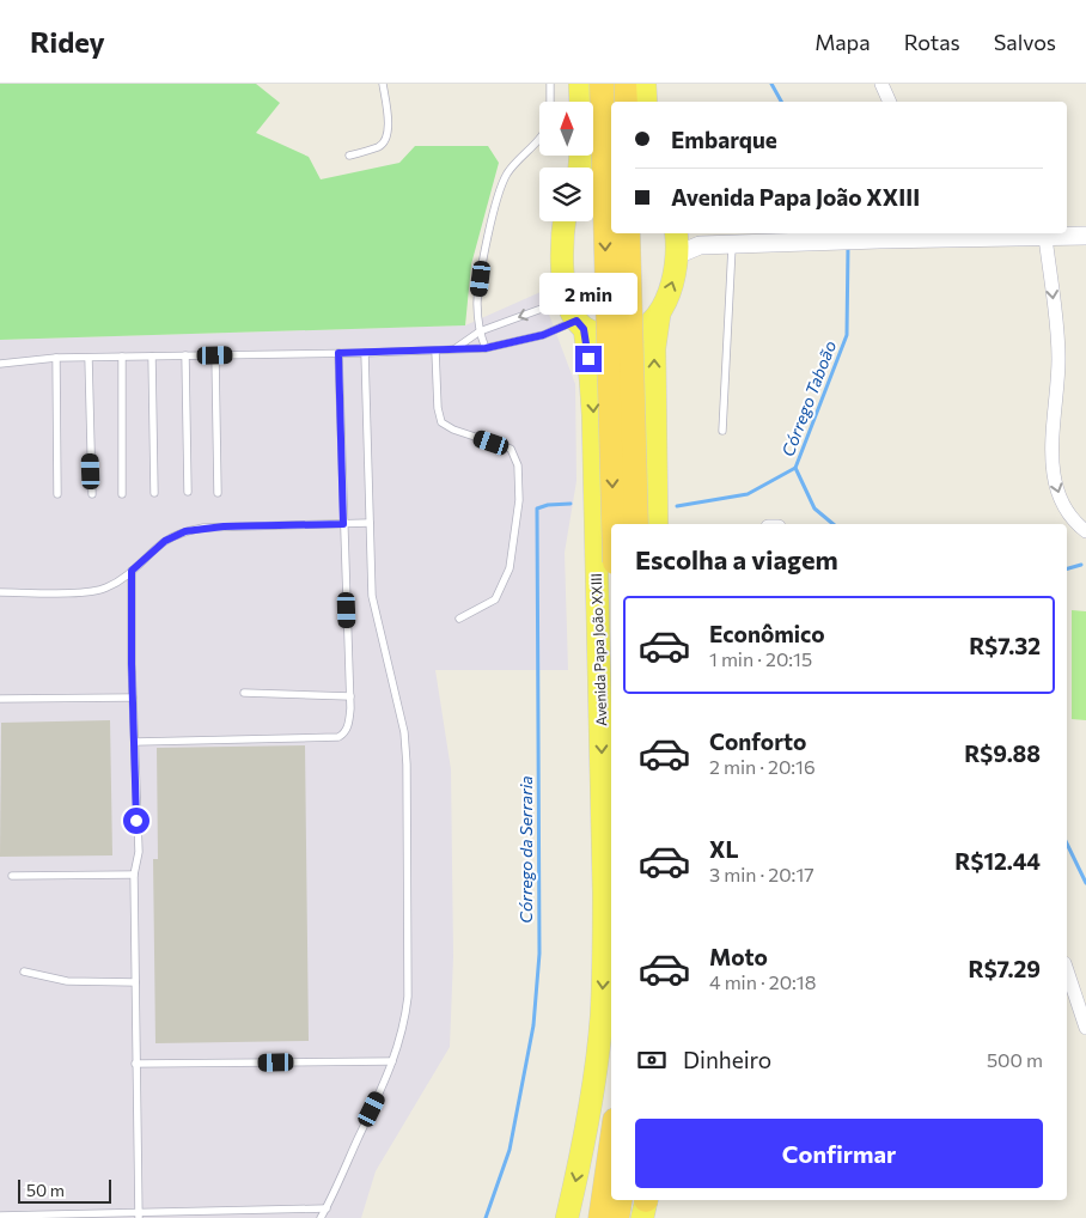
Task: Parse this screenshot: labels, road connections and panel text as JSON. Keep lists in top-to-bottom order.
{
  "streets": {
    "highway": ["Avenida Papa João XXIII"]
  },
  "water": ["Córrego Taboão", "Córrego da Serraria"],
  "scale_bar": "50 m",
  "north": "top",
  "page": {
    "header": "Ridey",
    "nav": ["Mapa", "Rotas", "Salvos"],
    "banner": ["Embarque", "Avenida Papa João XXIII"],
    "bubble": "2 min",
    "heading": "Escolha a viagem",
    "list": [
      {
        "name": "Econômico",
        "note": "1 min · 20:15",
        "value": "R$7.32"
      },
      {
        "name": "Conforto",
        "note": "2 min · 20:16",
        "value": "R$9.88"
      },
      {
        "name": "XL",
        "note": "3 min · 20:17",
        "value": "R$12.44"
      },
      {
        "name": "Moto",
        "note": "4 min · 20:18",
        "value": "R$7.29"
      }
    ],
    "pay": ["Dinheiro", "500 m"],
    "buttons": "Confirmar",
    "scale": "50 m"
  }
}
